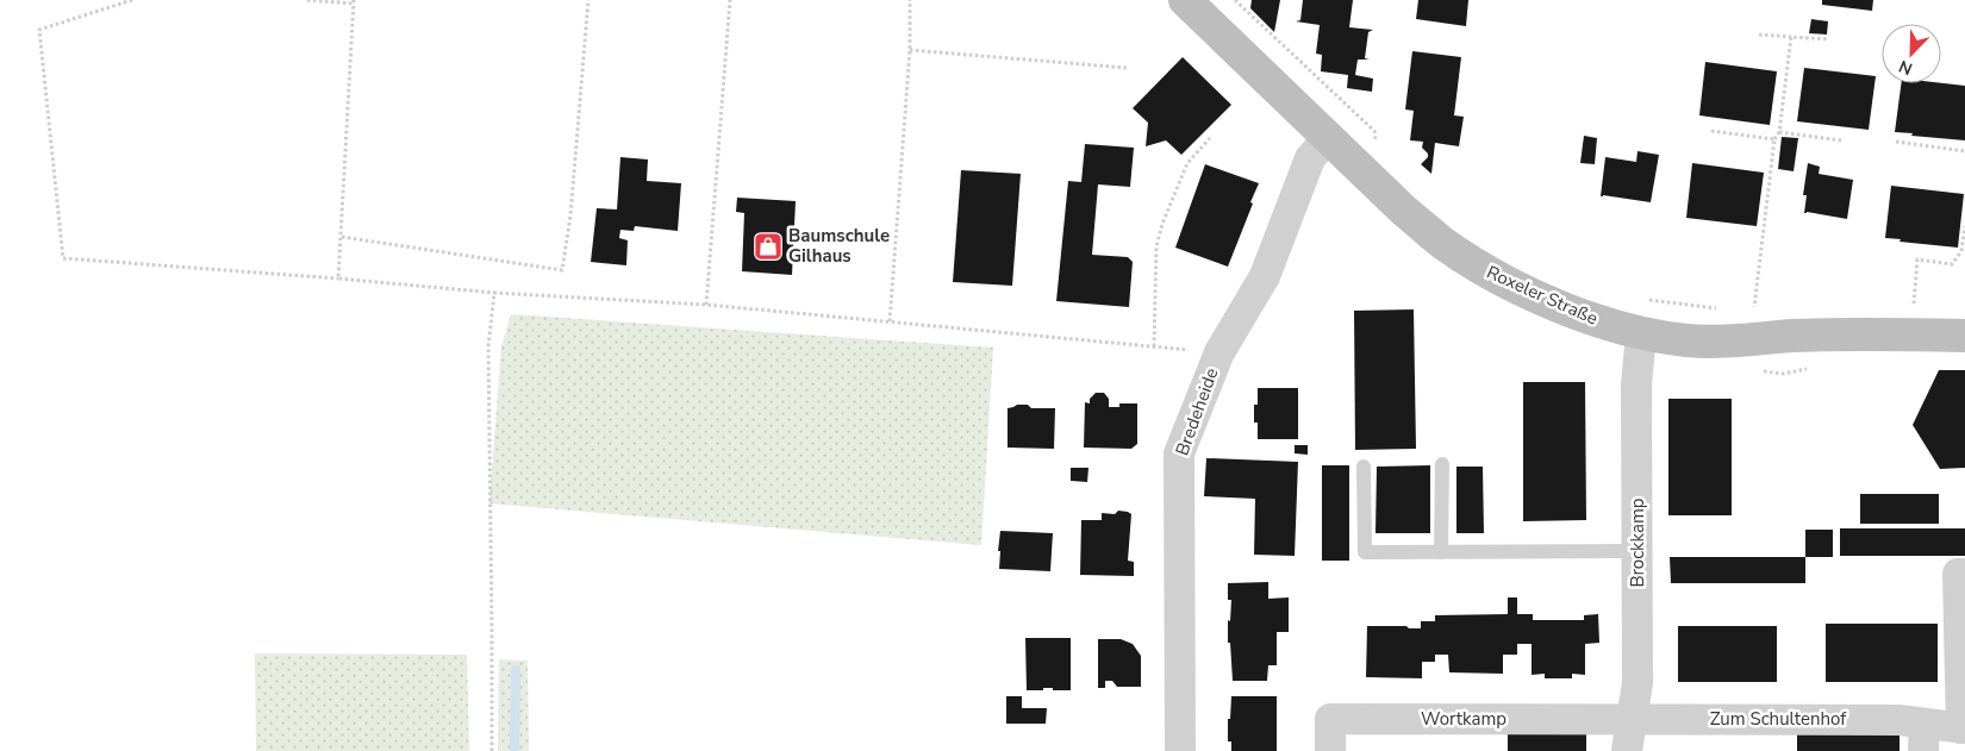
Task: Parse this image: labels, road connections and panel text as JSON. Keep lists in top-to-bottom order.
{
  "streets": {
    "main road": ["Roxeler Straße"],
    "street": [
      "Bredeheide",
      "Brockkamp",
      "Wortkamp",
      "Zum Schultenhof"
    ]
  },
  "crossings": [
    ["Roxeler Straße", "Bredeheide"],
    ["Roxeler Straße", "Brockkamp"],
    ["Brockkamp", "Wortkamp"],
    ["Brockkamp", "Zum Schultenhof"],
    ["Wortkamp", "Zum Schultenhof"]
  ],
  "places": {
    "shop": ["Baumschule Gilhaus"]
  },
  "north": "bottom left"
}
